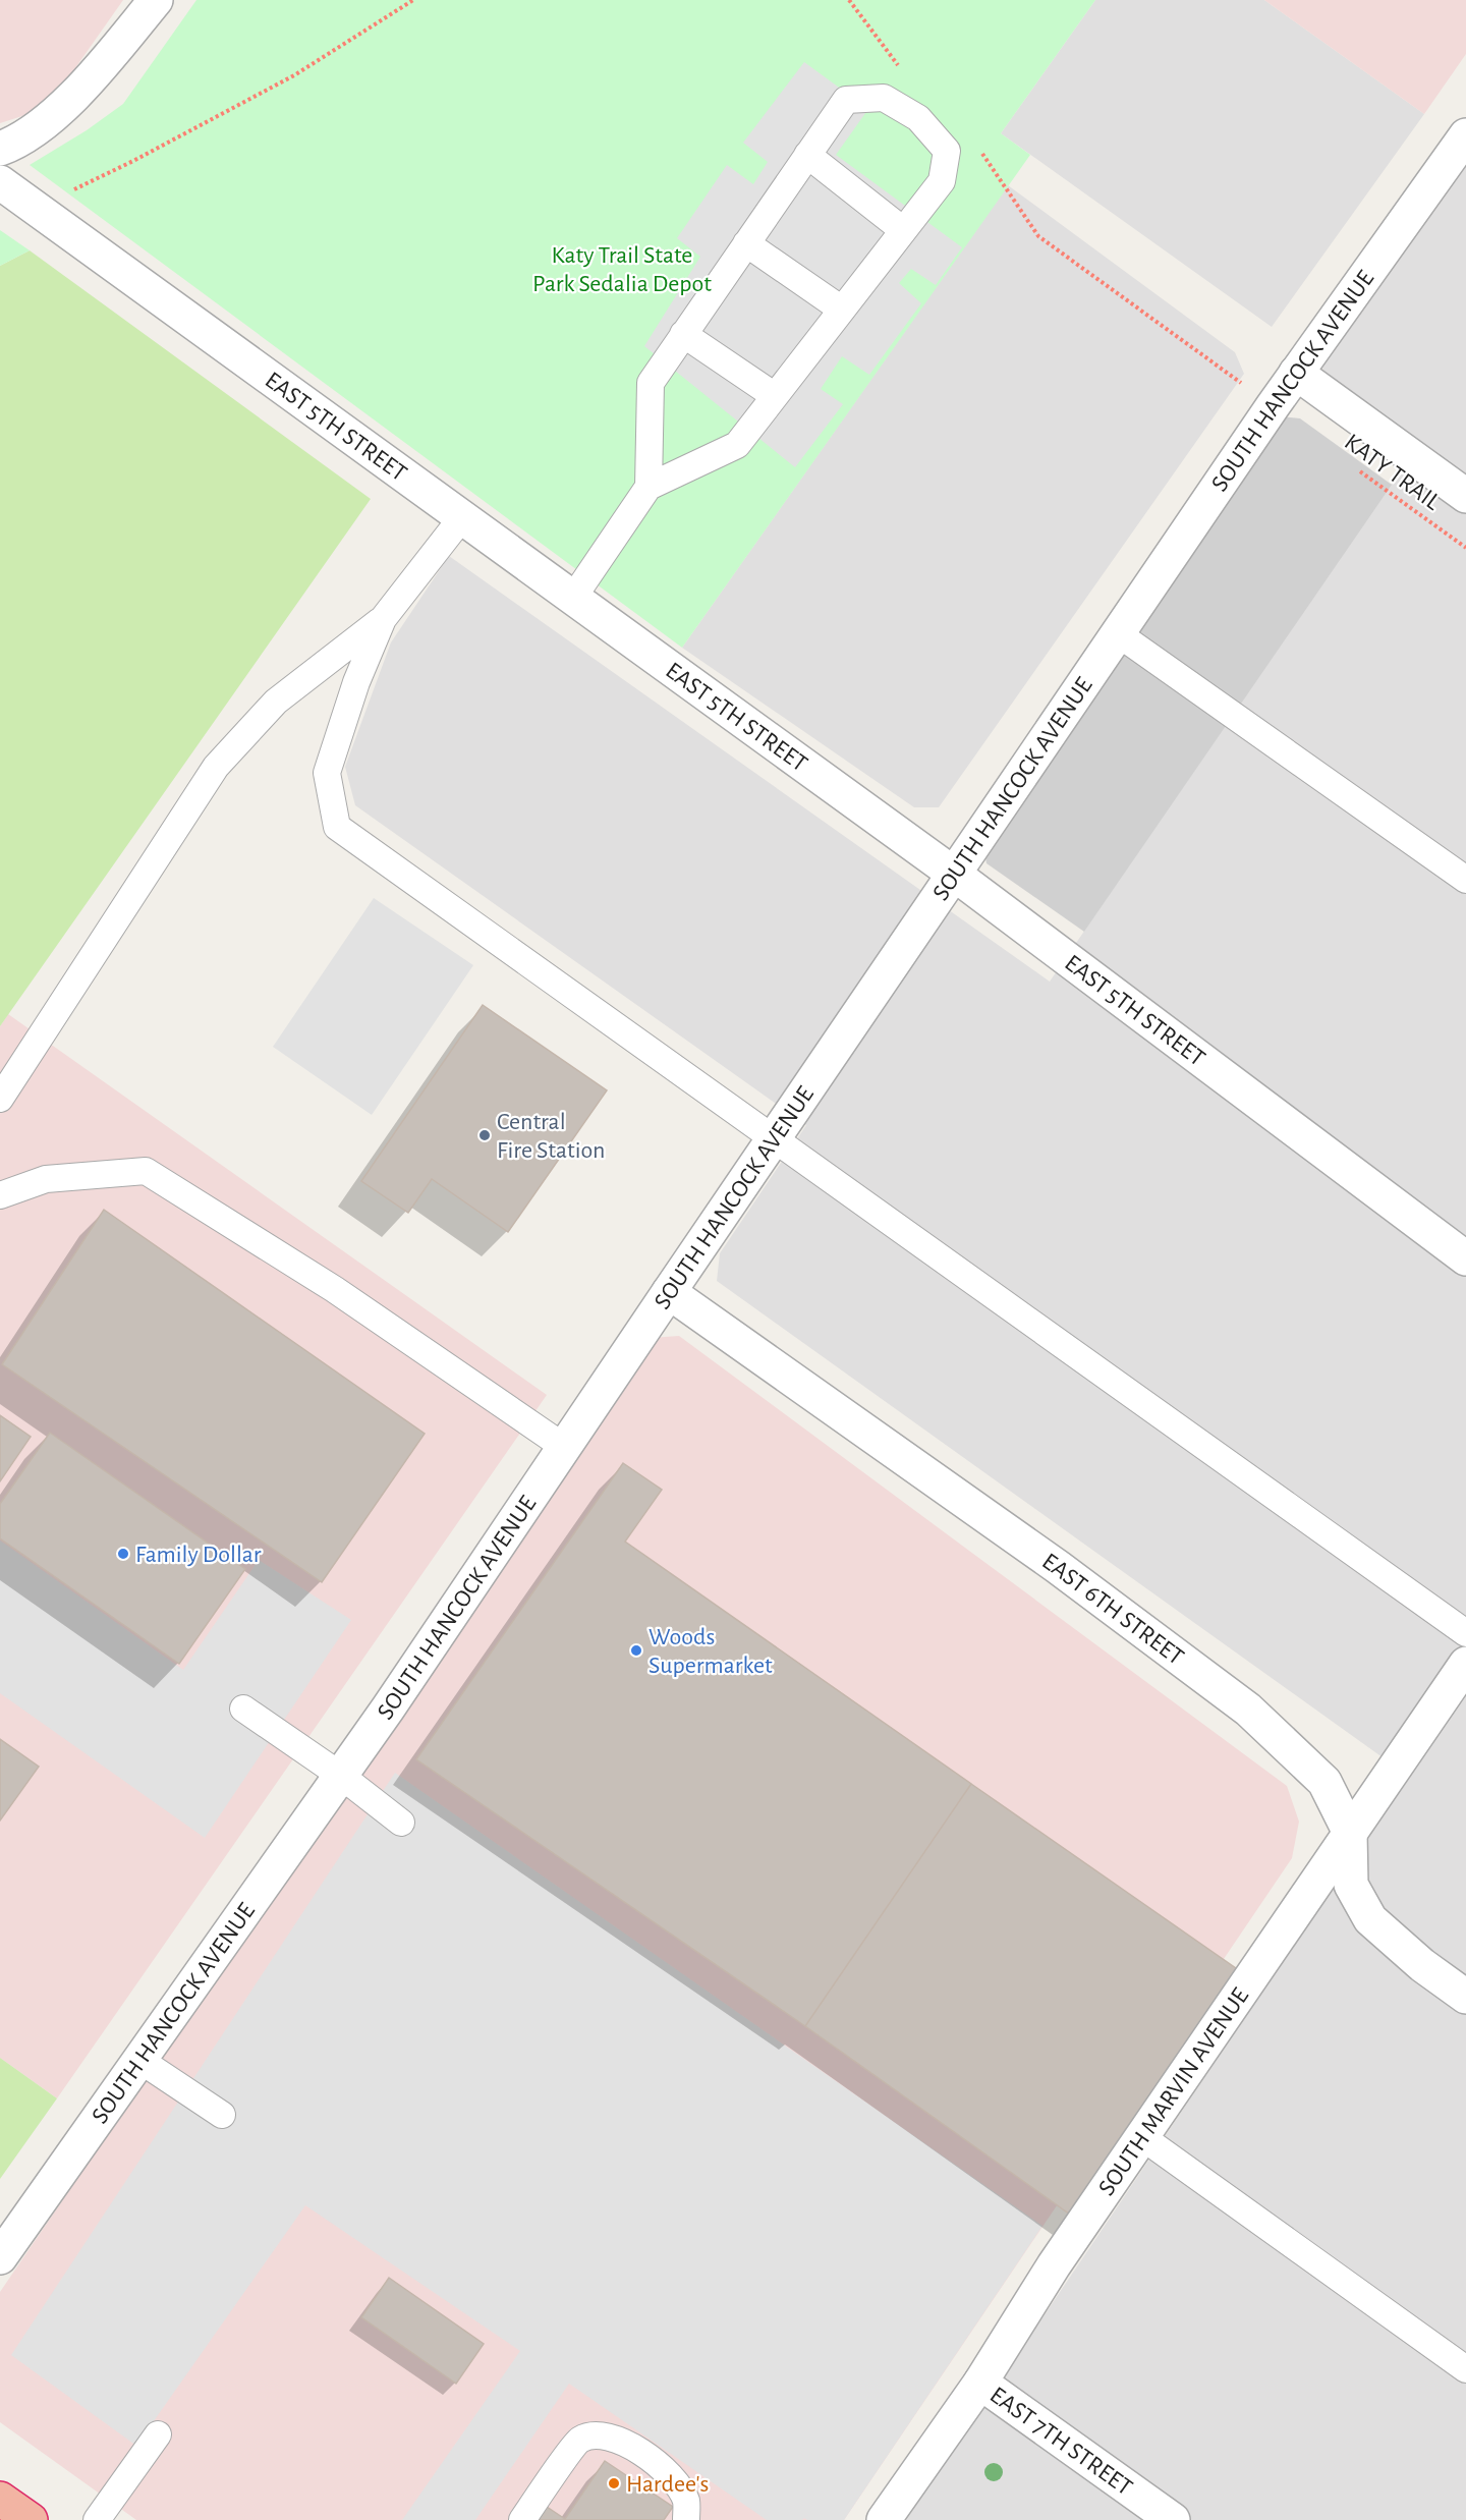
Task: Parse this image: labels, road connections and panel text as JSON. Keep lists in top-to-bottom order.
{
  "streets": {
    "street": [
      "SOUTH HANCOCK AVENUE",
      "EAST 5TH STREET",
      "EAST 6TH STREET",
      "SOUTH MARVIN AVENUE",
      "EAST 7TH STREET"
    ],
    "path": ["KATY TRAIL"]
  },
  "crossings": [
    ["SOUTH HANCOCK AVENUE", "EAST 5TH STREET"],
    ["SOUTH HANCOCK AVENUE", "EAST 6TH STREET"],
    ["EAST 6TH STREET", "SOUTH MARVIN AVENUE"],
    ["SOUTH MARVIN AVENUE", "EAST 7TH STREET"]
  ],
  "parks": ["Katy Trail State Park Sedalia Depot"],
  "places": [
    "Central Fire Station",
    "Family Dollar",
    "Woods Supermarket",
    "Hardee's"
  ]
}
